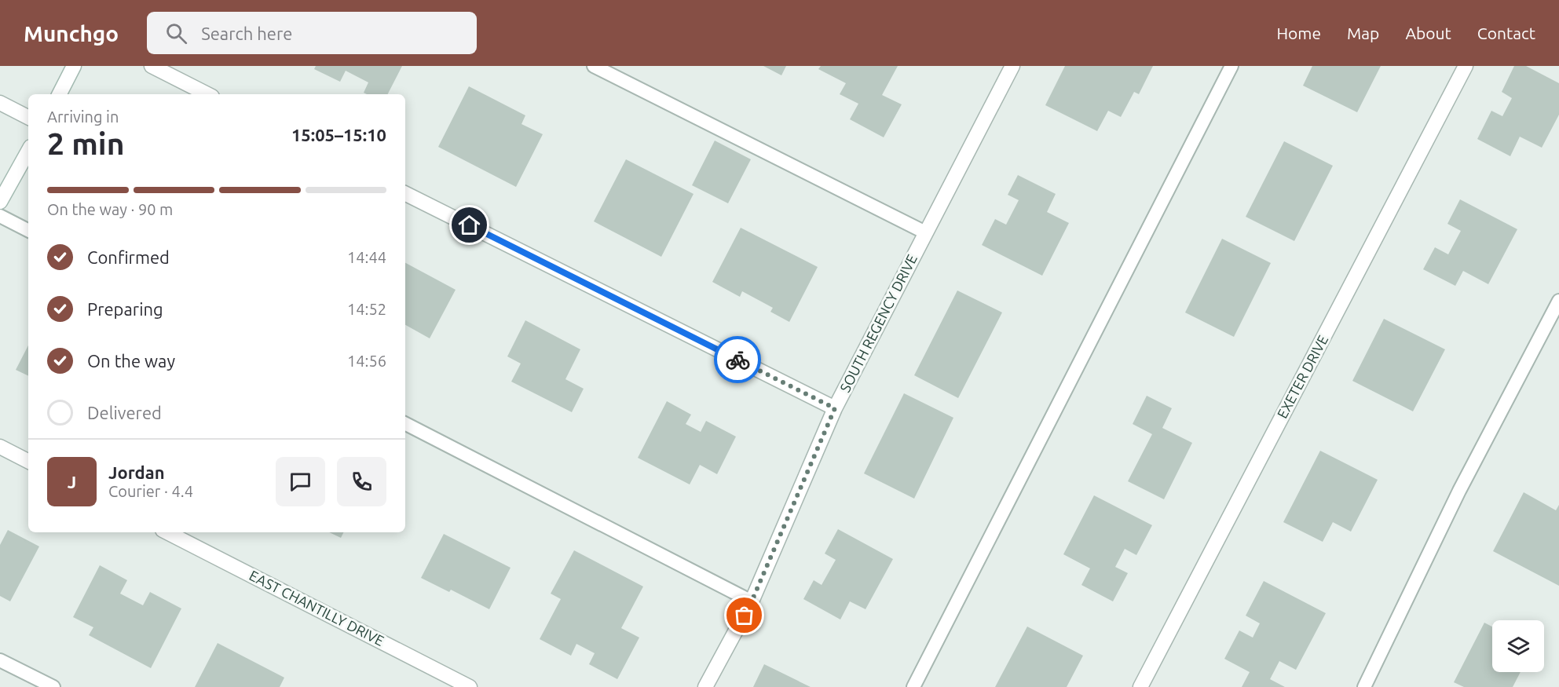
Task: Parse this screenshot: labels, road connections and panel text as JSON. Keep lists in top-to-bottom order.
{
  "streets": {
    "street": ["SOUTH REGENCY DRIVE", "EXETER DRIVE", "EAST CHANTILLY DRIVE"]
  },
  "page": {
    "header": "Munchgo",
    "search": "Search here",
    "nav": [
      "Home",
      "Map",
      "About",
      "Contact"
    ],
    "heading": ["2 min", "Arriving in", "15:05–15:10"],
    "panel": ["Jordan", "Courier · 4.4"],
    "bar": "On the way · 90 m",
    "list": [
      ["Confirmed", "14:44"],
      ["Preparing", "14:52"],
      ["On the way", "14:56"],
      "Delivered"
    ],
    "round": "J"
  }
}
